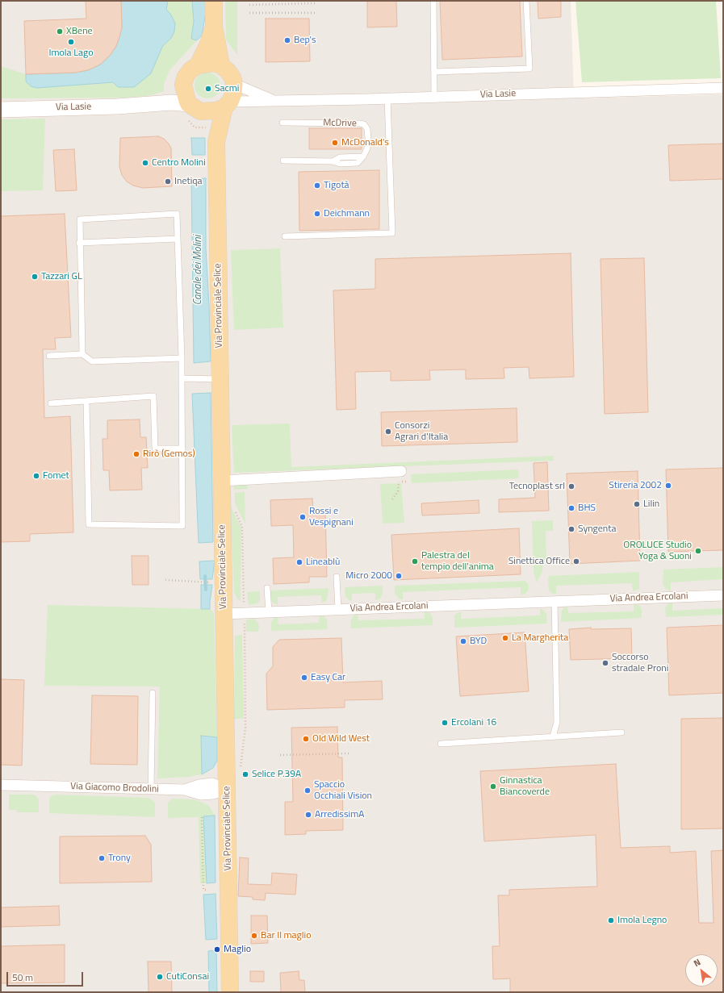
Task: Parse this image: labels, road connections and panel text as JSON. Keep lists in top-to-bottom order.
{
  "streets": {
    "main road": ["Via Provinciale Selice"],
    "street": ["Via Lasie", "Via Andrea Ercolani", "Via Giacomo Brodolini"],
    "lane": ["McDrive"]
  },
  "crossings": [
    ["Via Lasie", "Via Provinciale Selice"],
    ["Via Provinciale Selice", "Via Andrea Ercolani"],
    ["Via Provinciale Selice", "Via Giacomo Brodolini"]
  ],
  "water": ["Canale dei Molini"],
  "places": [
    "XBene",
    "Bep's",
    "Imola Lago",
    "Sacmi",
    "McDonald's",
    "Centro Molini",
    "Inetiqa",
    "Tigotà",
    "Deichmann",
    "Tazzari GL",
    "Consorzi Agrari d'Italia",
    "Rirò (Gemos)",
    "Fomet",
    "Stireria 2002",
    "Tecnoplast srl",
    "Lilin",
    "BHS",
    "Rossi e Vespignani",
    "Syngenta",
    "OROLUCE Studio Yoga & Suoni",
    "Palestra del tempio dell'anima",
    "Sinettica Office",
    "Lineablù",
    "Micro 2000",
    "La Margherita",
    "BYD",
    "Soccorso stradale Proni",
    "Easy Car",
    "Ercolani 16",
    "Old Wild West",
    "Selice P.39A",
    "Ginnastica Biancoverde",
    "Spaccio Occhiali Vision",
    "ArredissimA",
    "Trony",
    "Imola Legno",
    "Bar Il maglio",
    "Maglio",
    "CutiConsai"
  ],
  "scale_bar": "50 m",
  "north": "top left"
}
